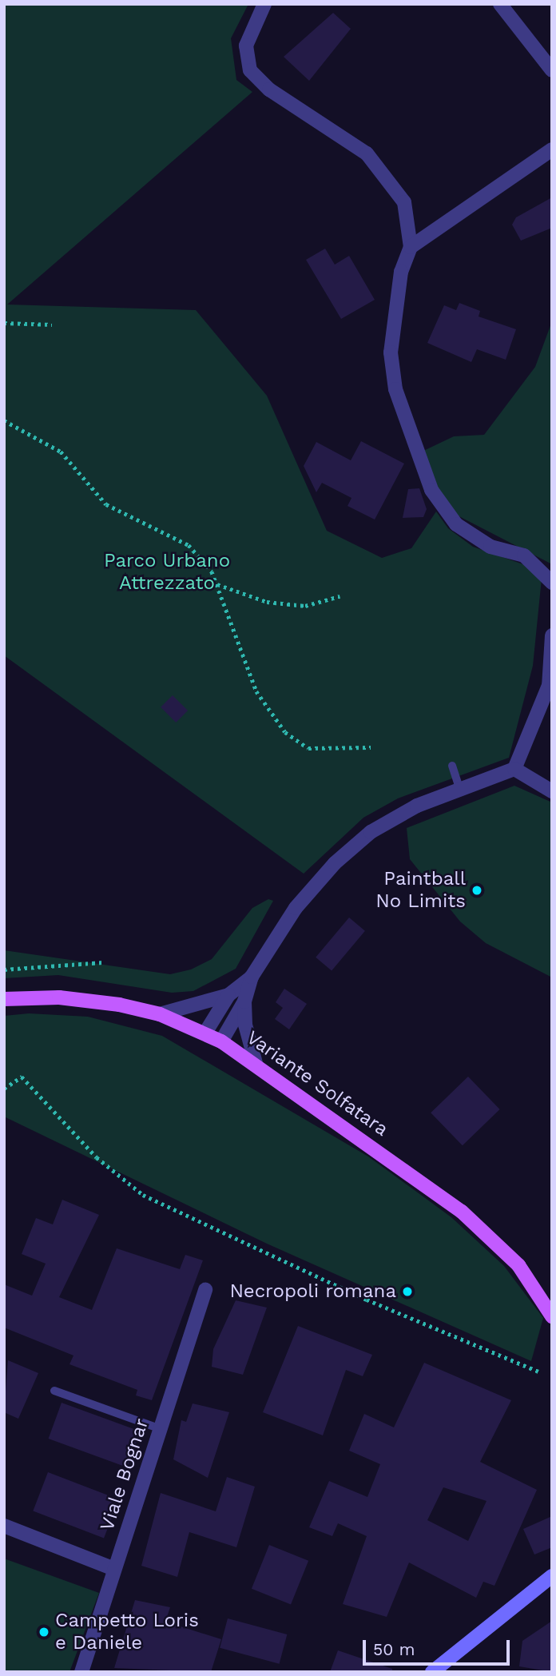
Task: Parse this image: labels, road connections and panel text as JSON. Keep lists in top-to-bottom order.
{
  "streets": {
    "main road": ["Variante Solfatara"],
    "street": ["Viale Bognar"]
  },
  "parks": ["Parco Urbano Attrezzato"],
  "places": ["Paintball No Limits", "Necropoli romana", "Campetto Loris e Daniele"],
  "scale_bar": "50 m"
}
